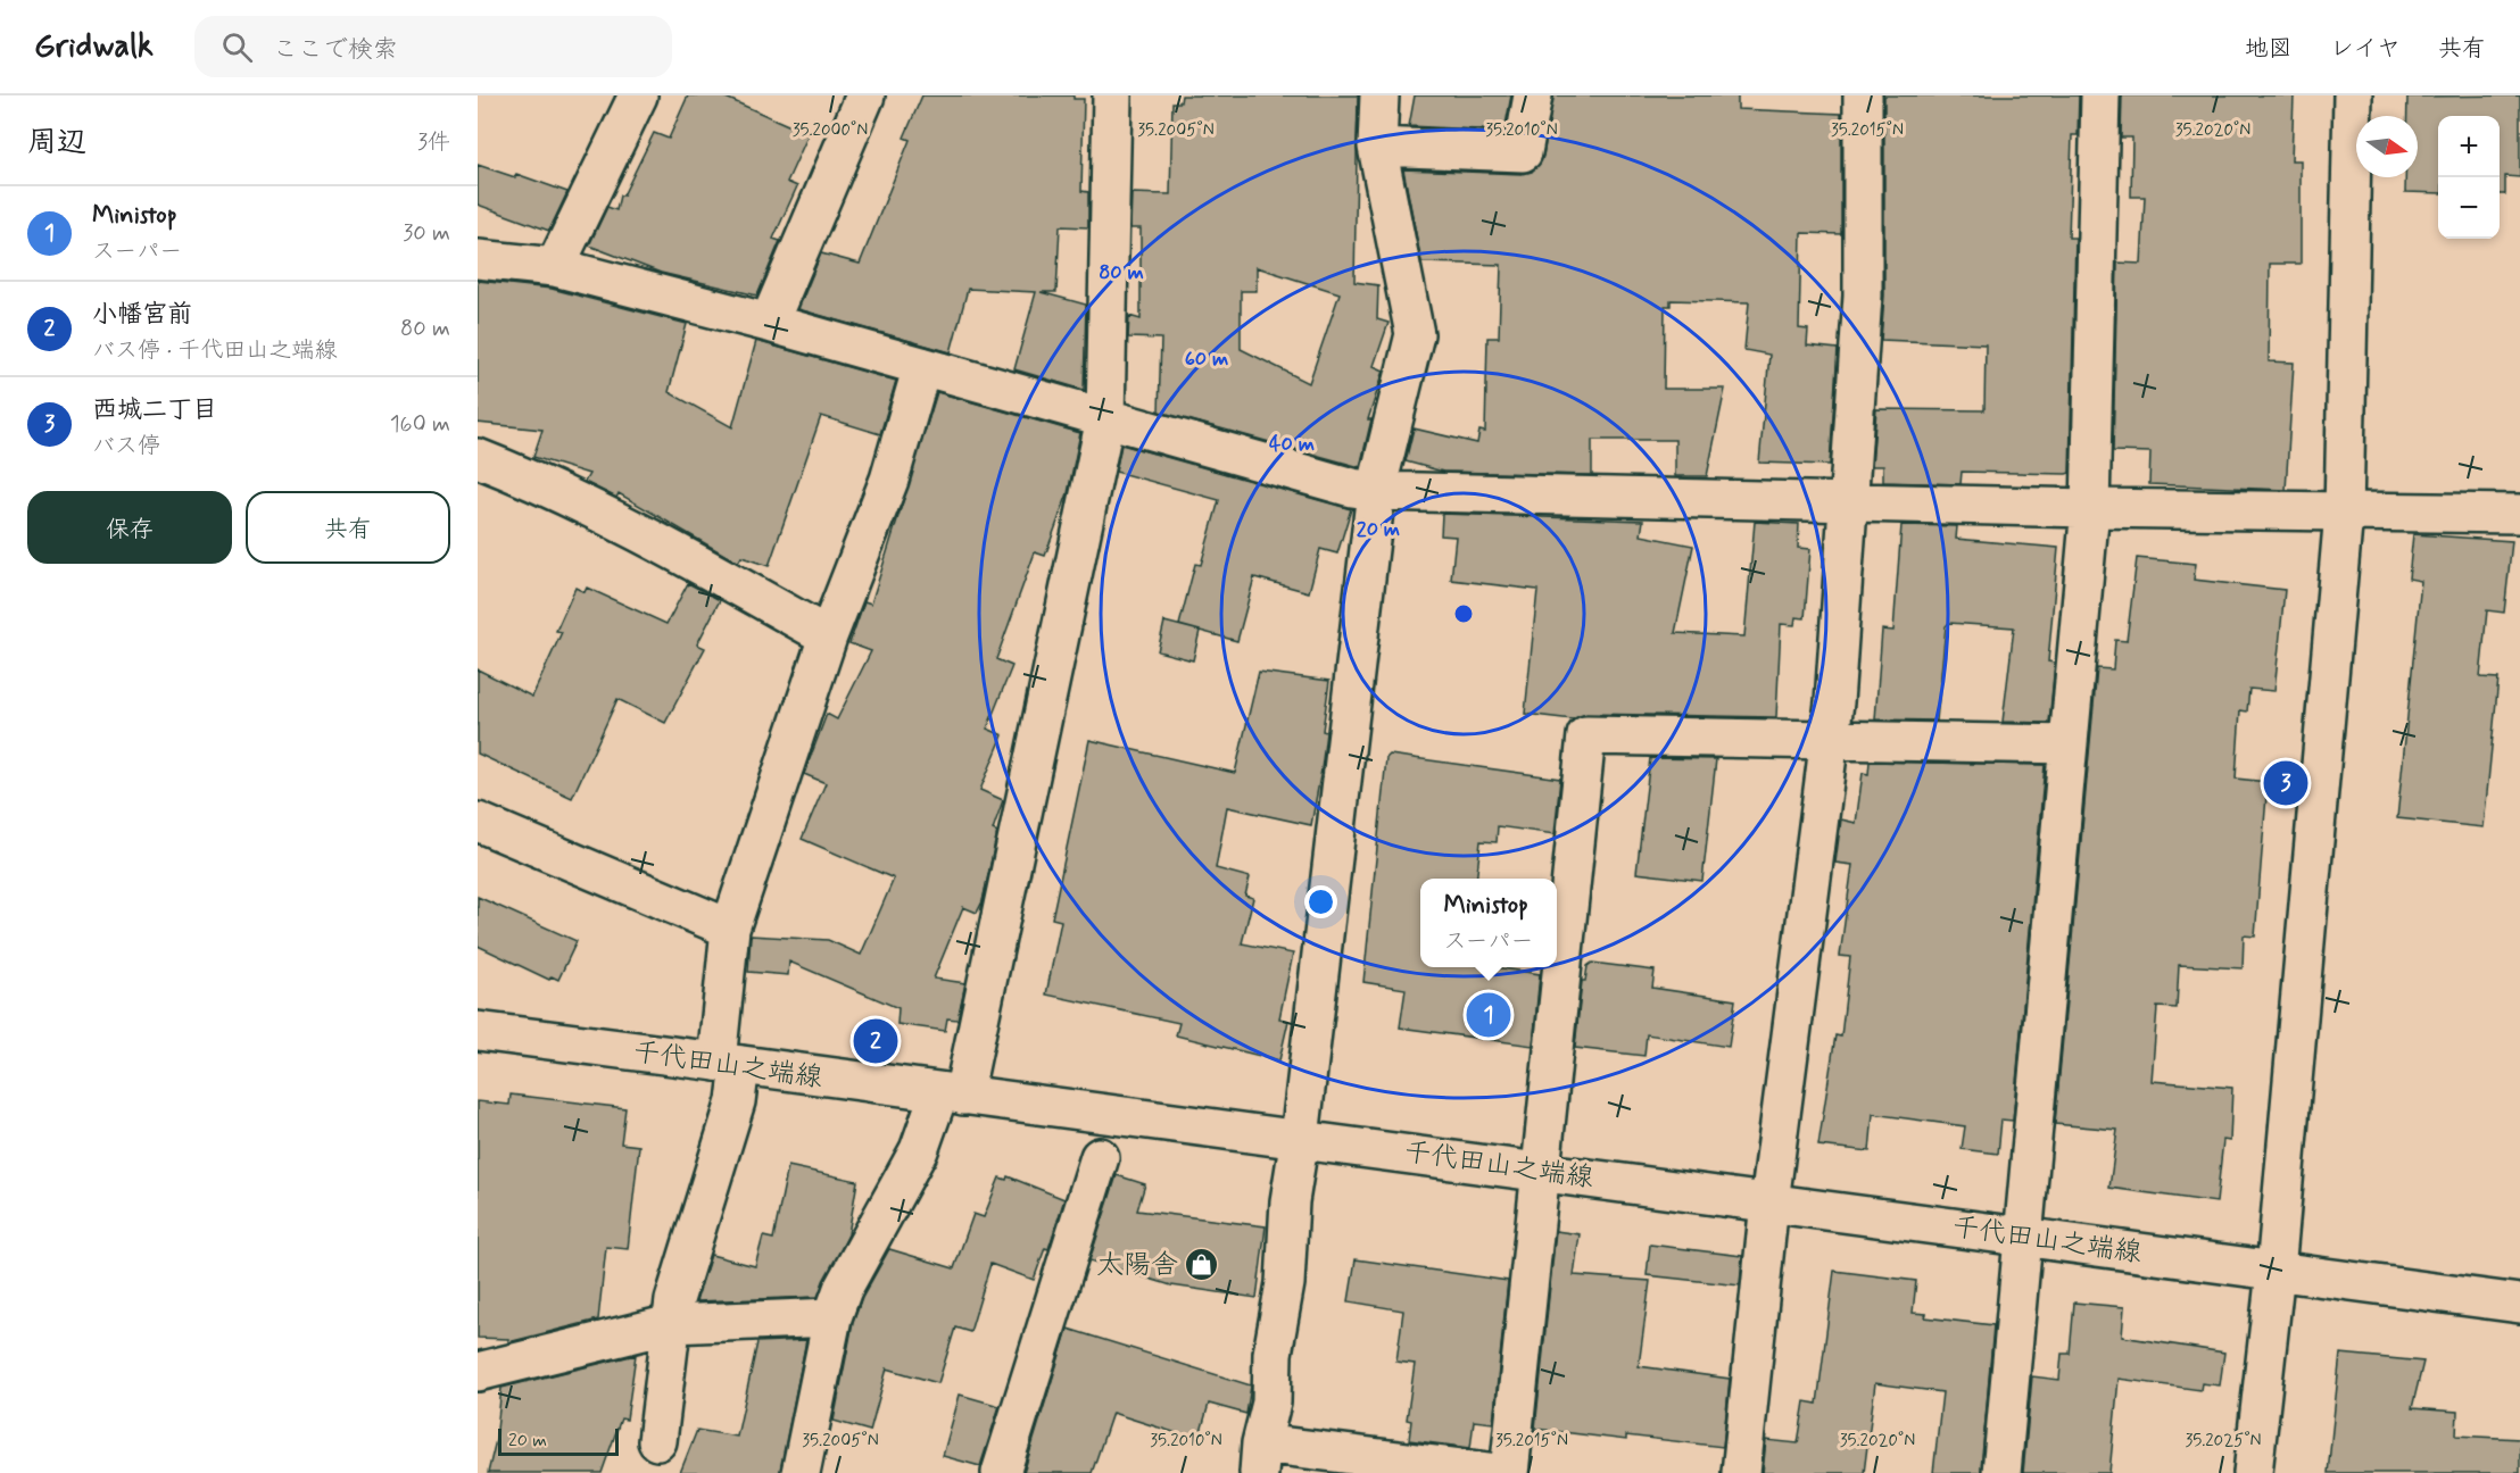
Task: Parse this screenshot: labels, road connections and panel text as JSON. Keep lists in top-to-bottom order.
{
  "streets": {
    "street": ["千代田山之端線"]
  },
  "places": {
    "shop": ["太陽舎"]
  },
  "scale_bar": "20 m",
  "north": "right",
  "page": {
    "header": "Gridwalk",
    "search": "ここで検索",
    "nav": ["地図", "レイヤ", "共有"],
    "heading": ["周辺", "3件"],
    "map_buttons": ["+", "−"],
    "list": [
      {
        "mark": "1",
        "name": "Ministop",
        "note": "スーパー",
        "value": "30 m"
      },
      {
        "mark": "2",
        "name": "小幡宮前",
        "note": "バス停 · 千代田山之端線",
        "value": "80 m"
      },
      {
        "mark": "3",
        "name": "西城二丁目",
        "note": "バス停",
        "value": "160 m"
      }
    ],
    "buttons": ["保存", "共有"],
    "pins": ["3", "1", "2"],
    "popup": ["Ministop", "スーパー"],
    "scale": "20 m"
  },
  "coordinates": [
    "35.2000°N",
    "35.2005°N",
    "35.2010°N",
    "35.2015°N",
    "35.2020°N",
    "35.2025°N"
  ],
  "rings": [
    "80 m",
    "60 m",
    "40 m",
    "20 m"
  ]
}
